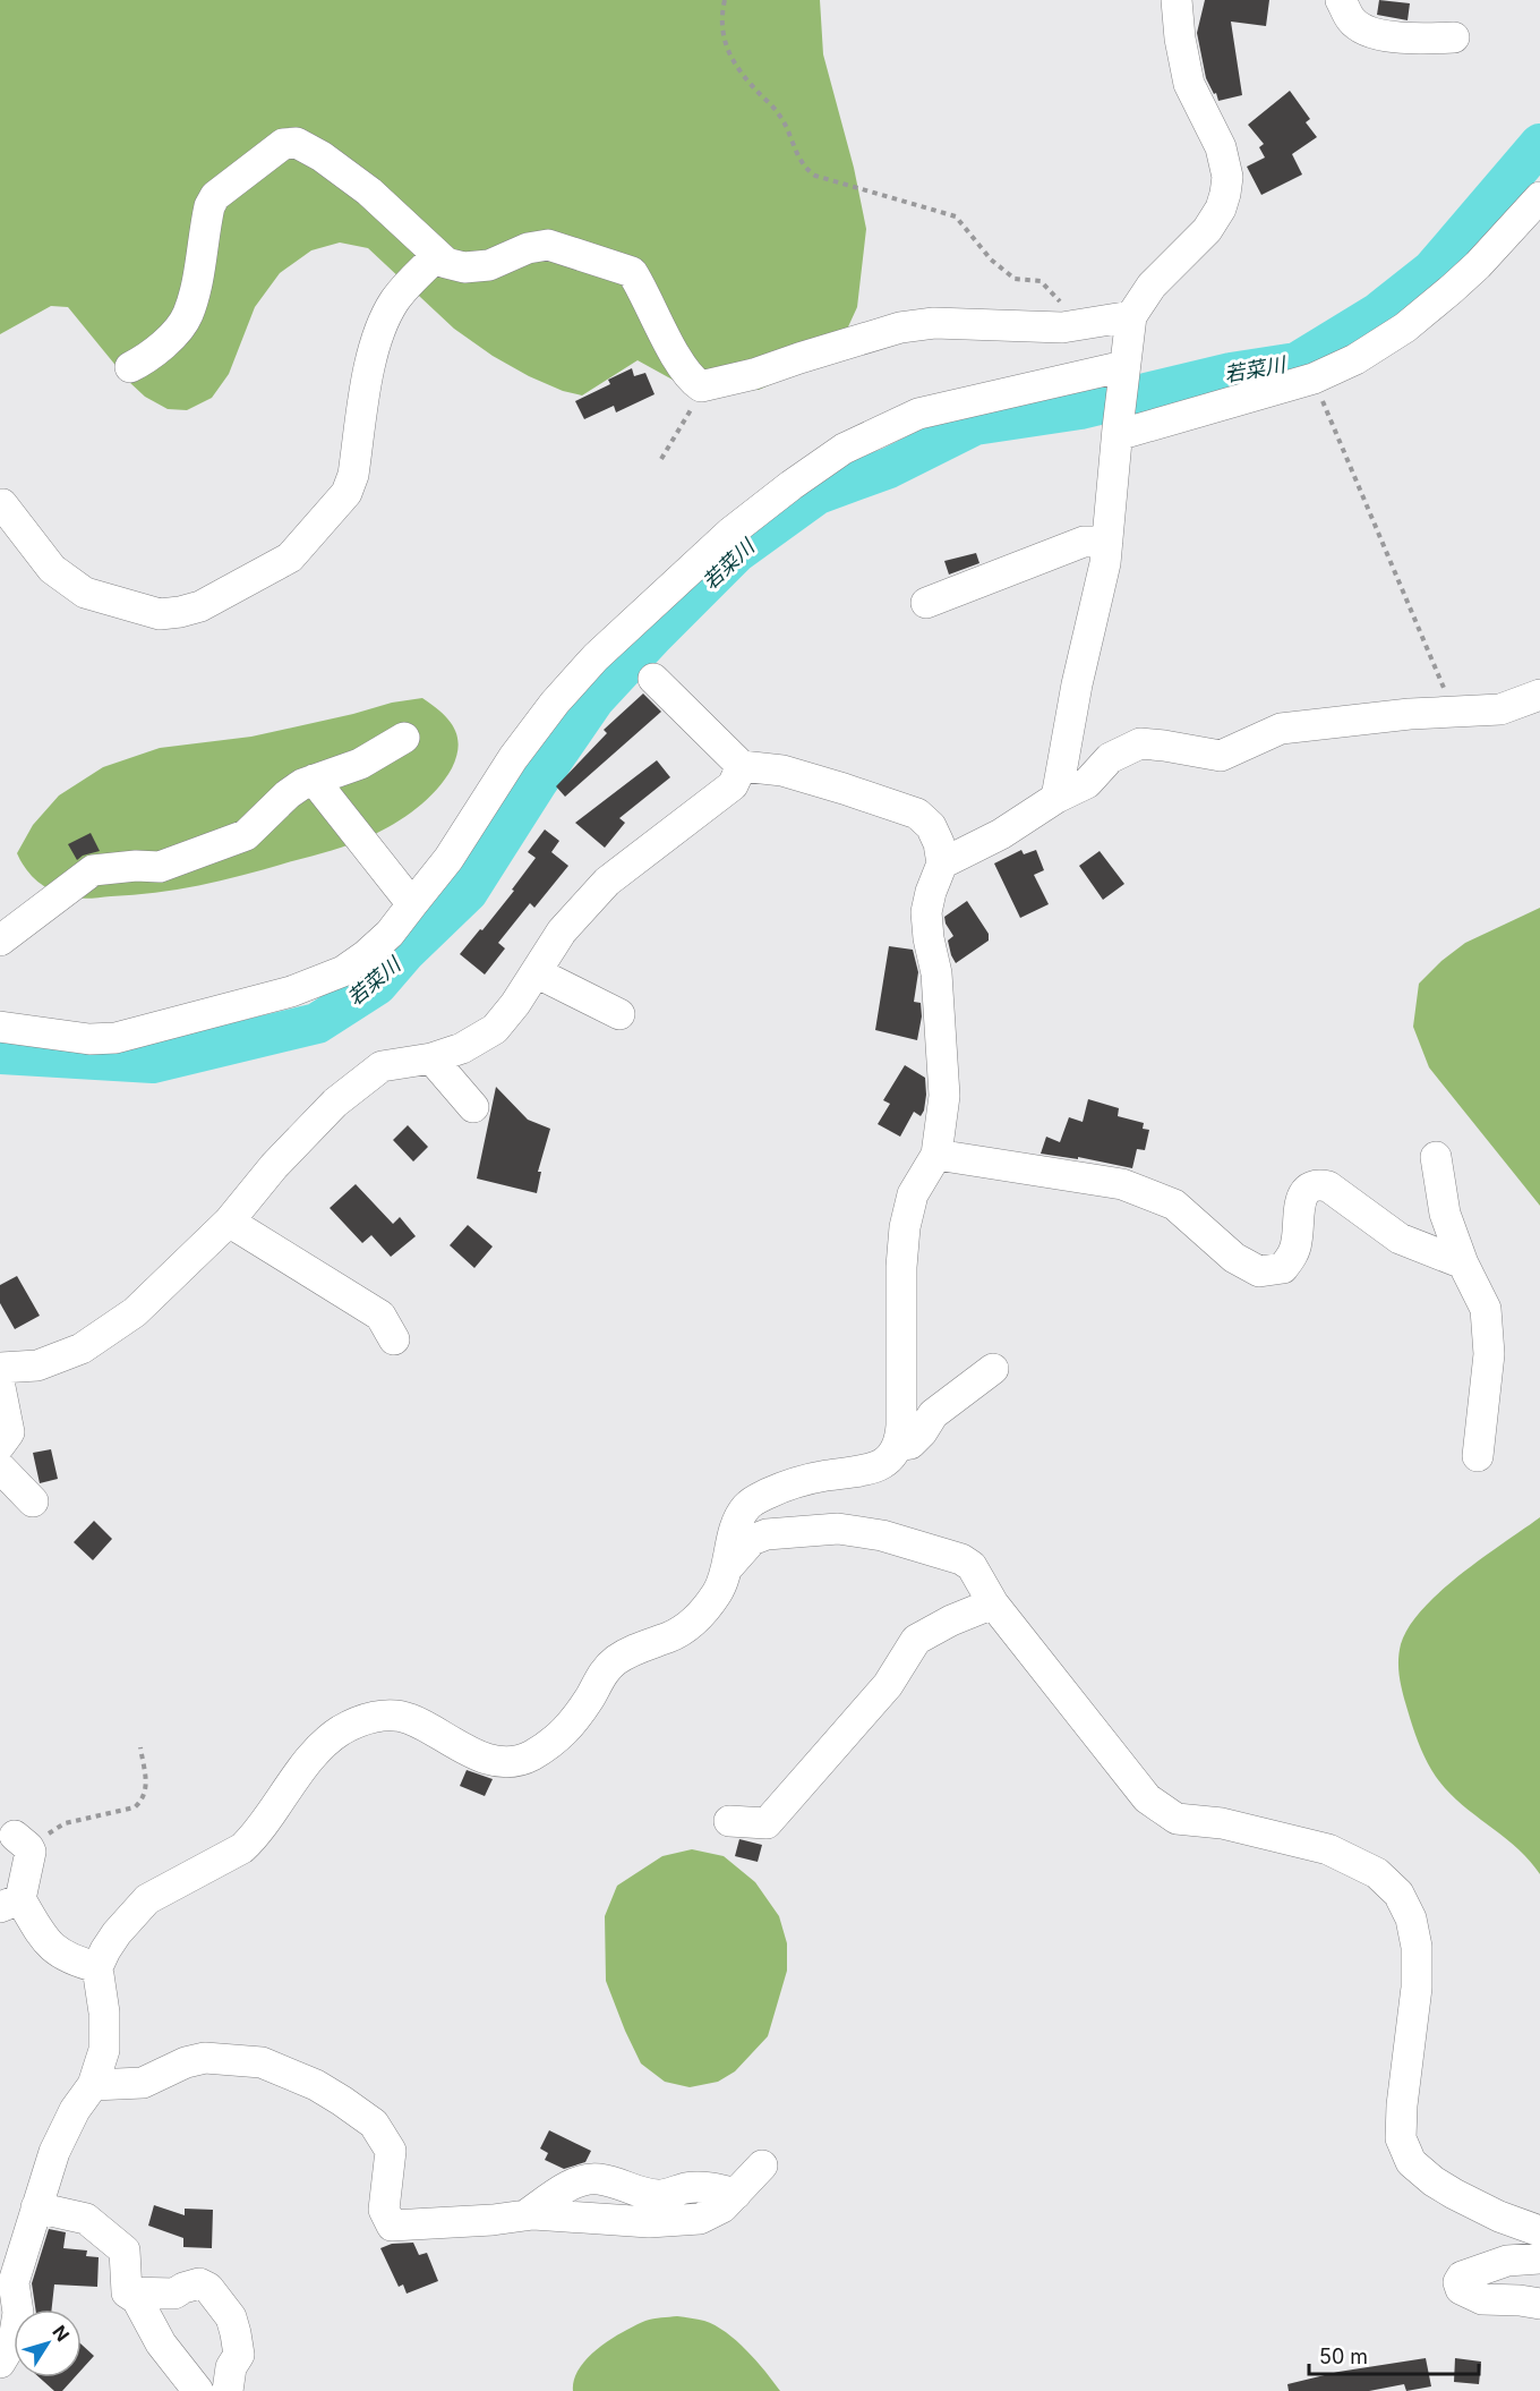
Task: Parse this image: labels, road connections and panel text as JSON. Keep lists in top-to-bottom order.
{
  "water": ["若菜川"],
  "scale_bar": "50 m",
  "north": "top right"
}
